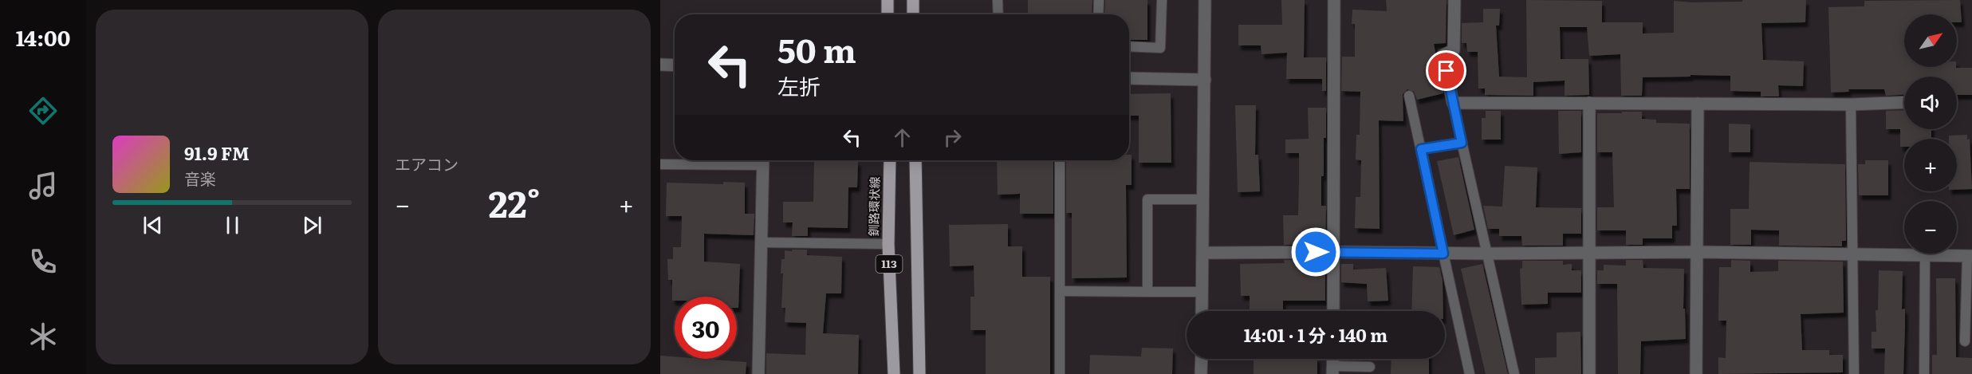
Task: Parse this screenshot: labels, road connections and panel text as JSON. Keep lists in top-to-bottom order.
{
  "streets": {
    "main road": ["釧路環状線", "113"]
  },
  "north": "top right",
  "page": {
    "tabs": "14:00",
    "tile": "エアコン",
    "map_buttons": ["+", "−"],
    "turn": ["50 m", "左折"],
    "song": ["91.9 FM", "音楽"],
    "heat": ["−", "22°", "+"],
    "limit": "30",
    "trip": "14:01 · 1 分 · 140 m"
  }
}
